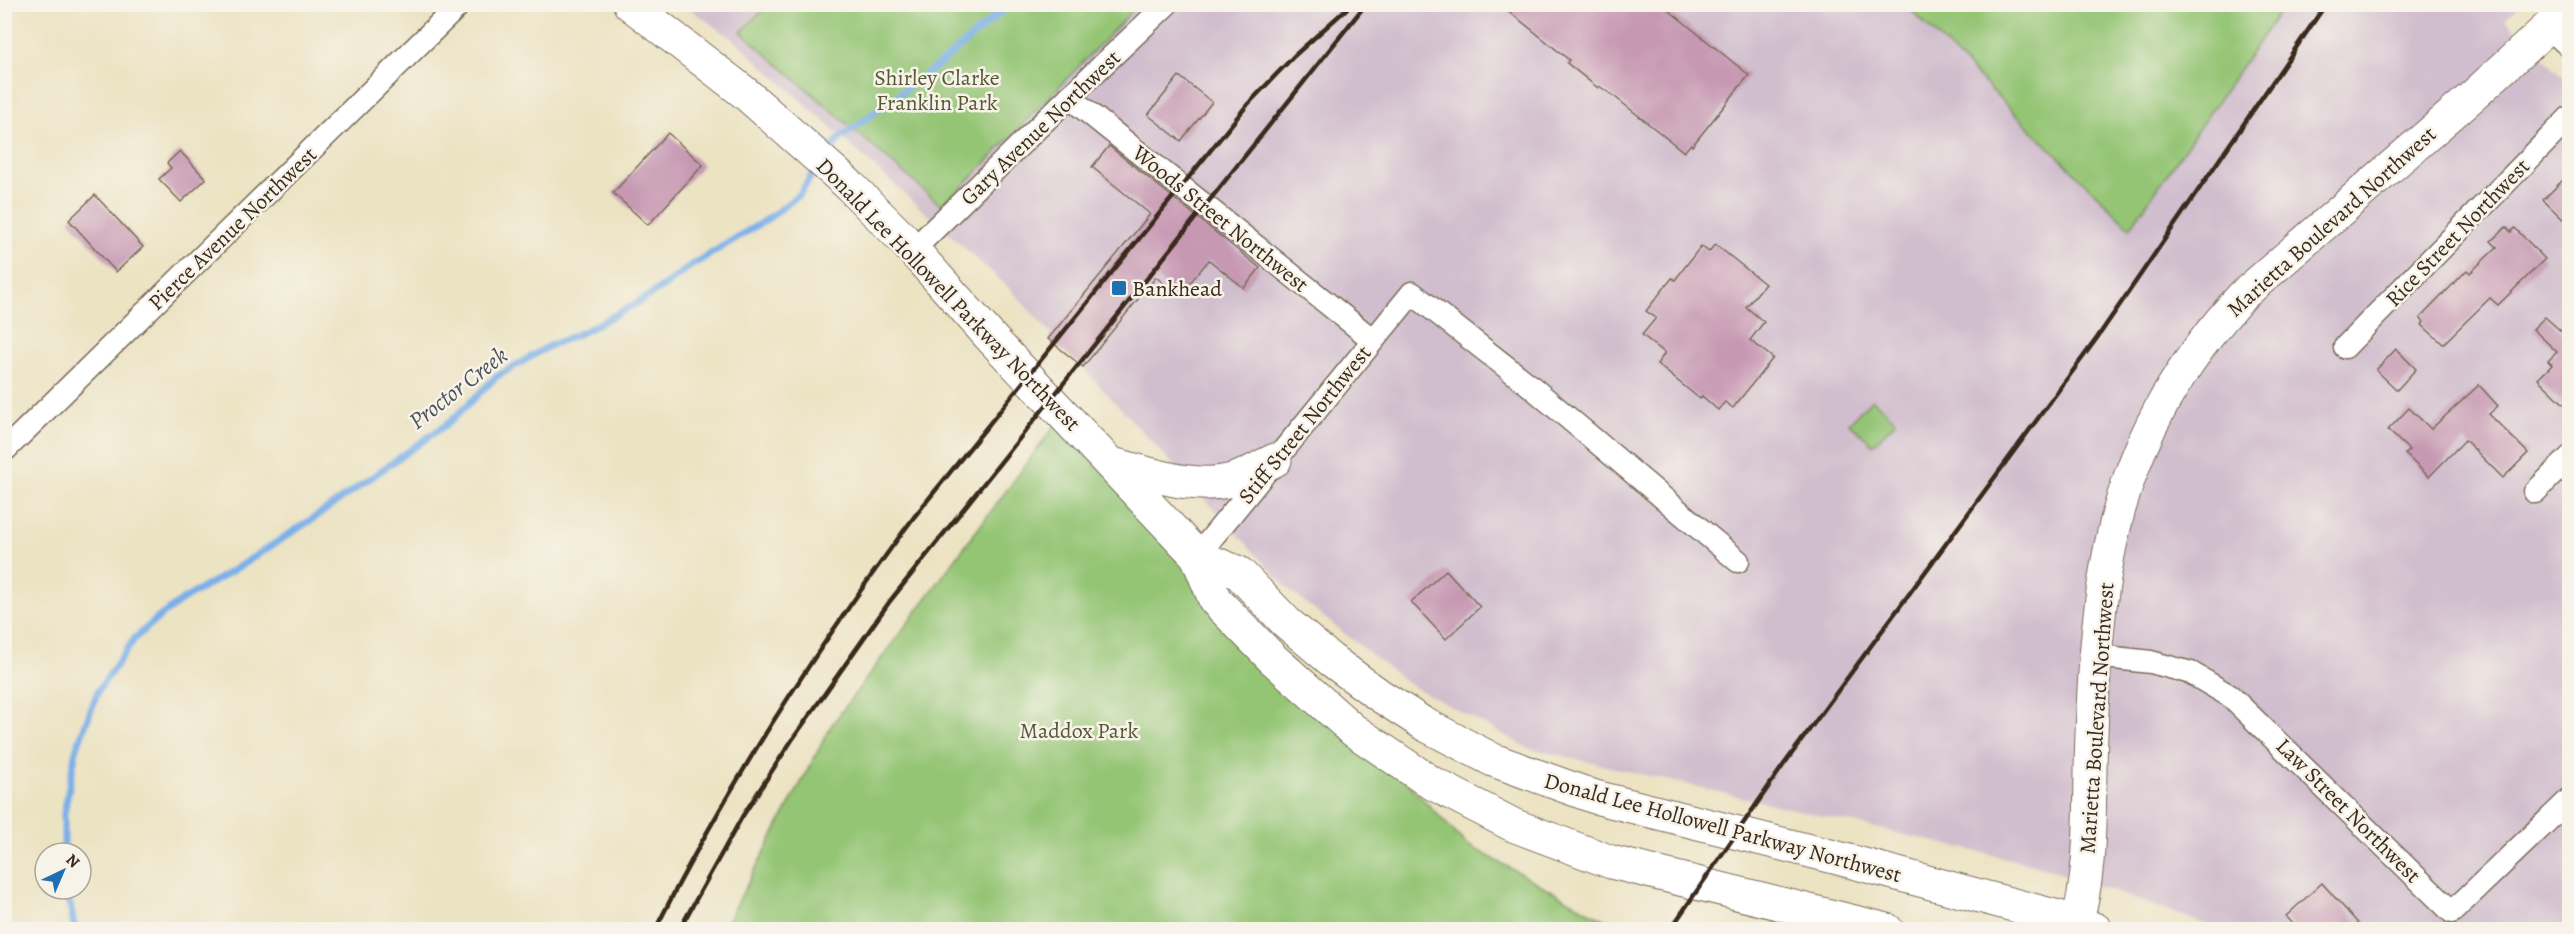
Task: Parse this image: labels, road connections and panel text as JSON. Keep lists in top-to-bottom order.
{
  "streets": {
    "main road": ["Marietta Boulevard Northwest", "Donald Lee Hollowell Parkway Northwest"],
    "street": [
      "Gary Avenue Northwest",
      "Woods Street Northwest",
      "Pierce Avenue Northwest",
      "Rice Street Northwest",
      "Stiff Street Northwest",
      "Law Street Northwest"
    ]
  },
  "crossings": [
    ["Gary Avenue Northwest", "Woods Street Northwest"],
    ["Gary Avenue Northwest", "Donald Lee Hollowell Parkway Northwest"],
    ["Woods Street Northwest", "Stiff Street Northwest"],
    ["Marietta Boulevard Northwest", "Donald Lee Hollowell Parkway Northwest"],
    ["Marietta Boulevard Northwest", "Law Street Northwest"],
    ["Donald Lee Hollowell Parkway Northwest", "Stiff Street Northwest"]
  ],
  "water": ["Proctor Creek"],
  "parks": ["Shirley Clarke Franklin Park", "Maddox Park"],
  "places": {
    "transit": ["Bankhead"]
  },
  "north": "top right"
}
